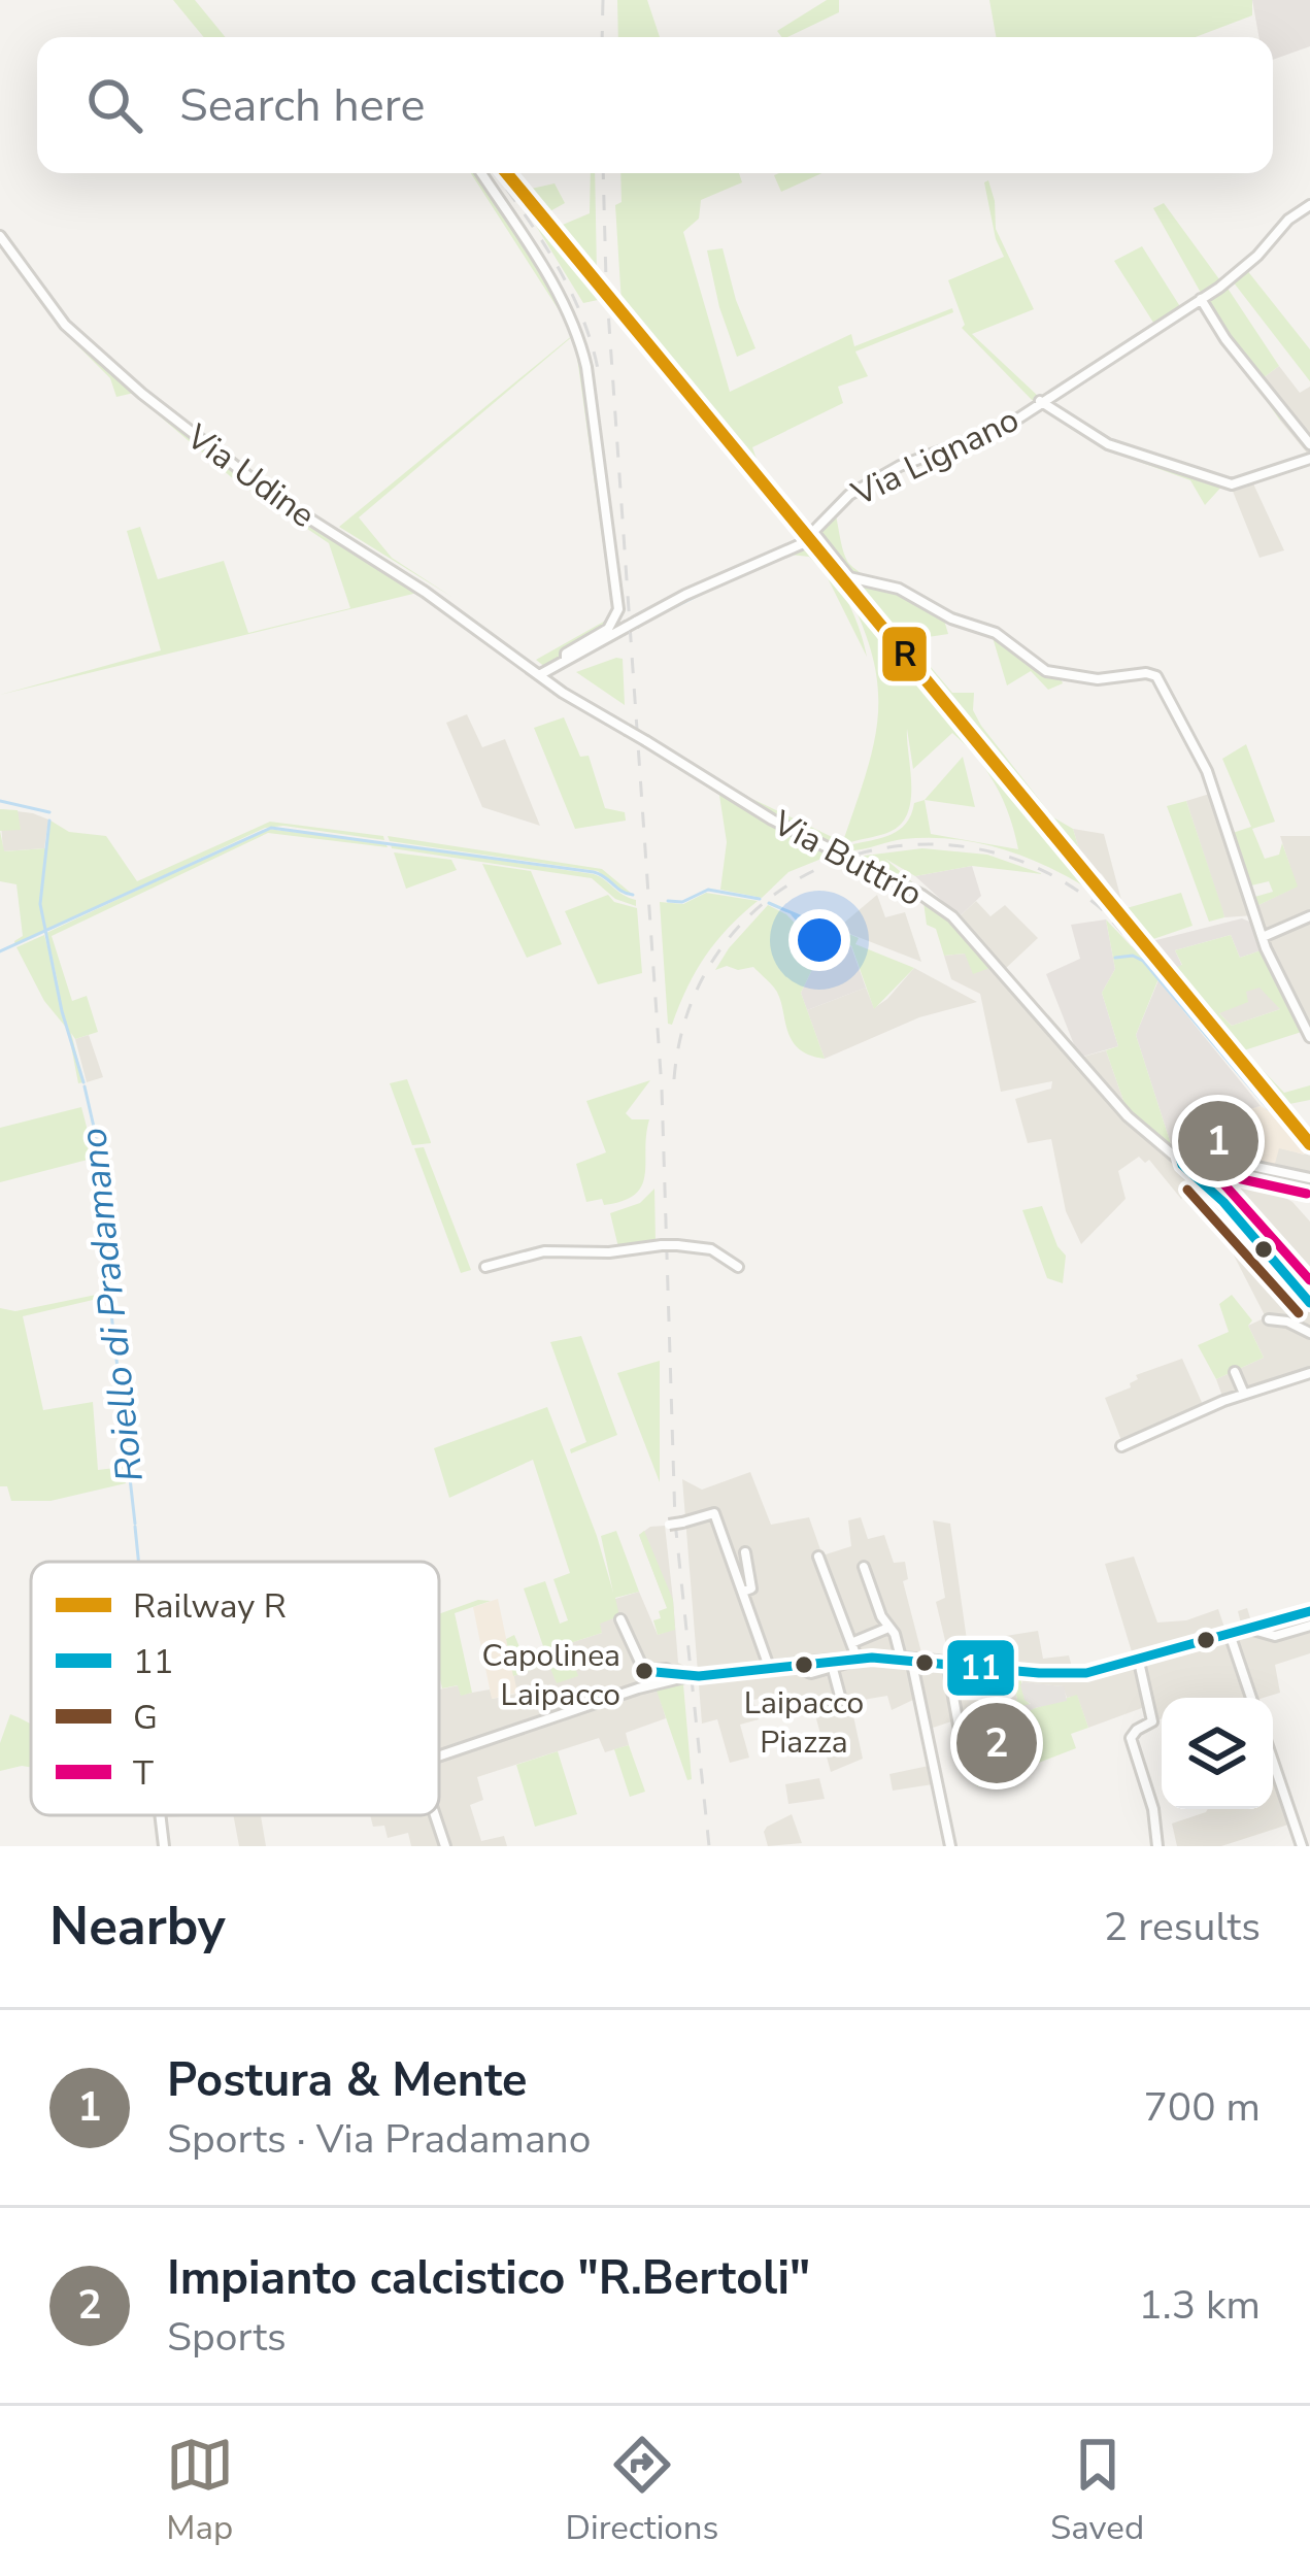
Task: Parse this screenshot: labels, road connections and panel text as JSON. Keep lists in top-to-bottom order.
{
  "streets": {
    "street": ["Via Lignano", "Via Udine", "Via Buttrio"]
  },
  "crossings": [
    ["Via Lignano", "Via Udine"],
    ["Via Lignano", "Via Buttrio"],
    ["Via Udine", "Via Buttrio"]
  ],
  "water": ["Roiello di Pradamano"],
  "places": ["Laipacco Piazza", "Capolinea Laipacco"],
  "lines": [
    "rail line R",
    "transit line 11",
    "transit line T",
    "transit line G"
  ],
  "legend": [
    "Railway R",
    "11",
    "G",
    "T"
  ],
  "page": {
    "search": "Search here",
    "pins": ["1", "2"],
    "heading": ["Nearby", "2 results"],
    "list": [
      {
        "mark": "1",
        "name": "Postura & Mente",
        "note": "Sports · Via Pradamano",
        "value": "700 m"
      },
      {
        "mark": "2",
        "name": "Impianto calcistico \"R.Bertoli\"",
        "note": "Sports",
        "value": "1.3 km"
      }
    ],
    "nav": ["Map", "Directions", "Saved"]
  }
}
